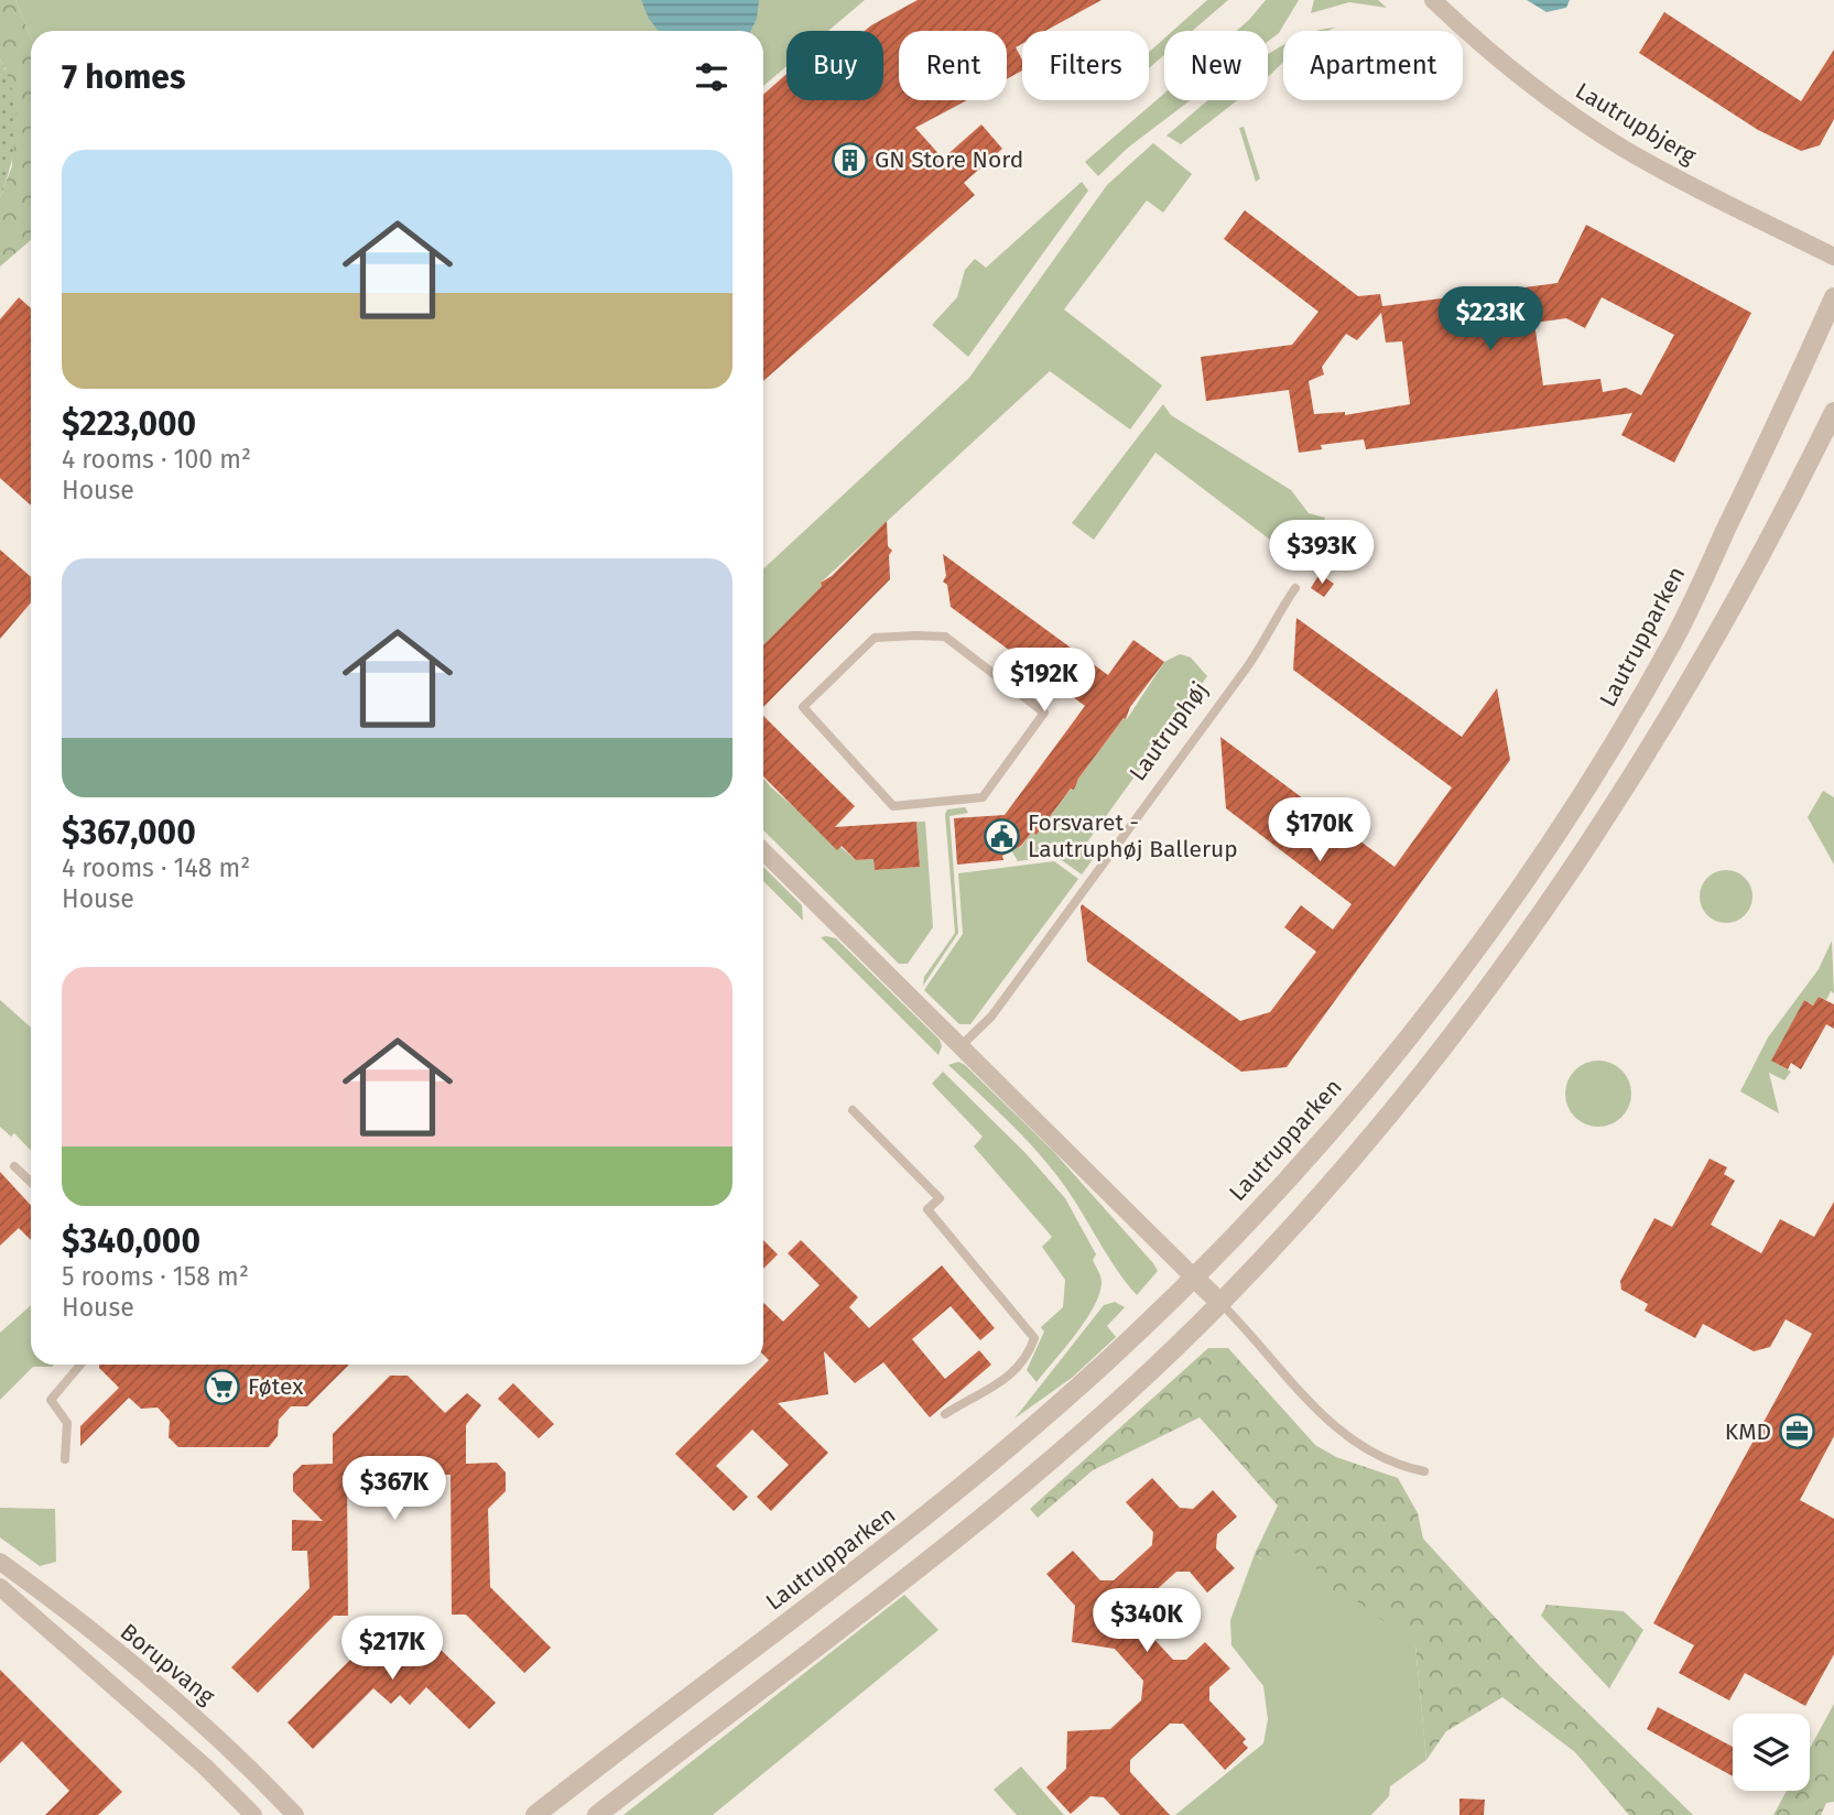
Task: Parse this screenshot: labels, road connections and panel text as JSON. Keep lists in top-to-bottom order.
{
  "streets": {
    "street": ["Lautrupbjerg", "Lautrupparken", "Borupvang"],
    "lane": ["Lautruphøj"]
  },
  "places": {
    "building": ["GN Store Nord"],
    "public building": ["Forsvaret - Lautruphøj Ballerup"],
    "supermarket": ["Føtex"],
    "office": ["KMD"]
  },
  "page": {
    "chip": [
      "Buy",
      "Rent",
      "Filters",
      "New",
      "Apartment"
    ],
    "heading": "7 homes",
    "list": [
      {
        "name": "$223,000",
        "note": "4 rooms · 100 m² · House"
      },
      {
        "name": "$367,000",
        "note": "4 rooms · 148 m² · House"
      },
      {
        "name": "$340,000",
        "note": "5 rooms · 158 m² · House"
      }
    ],
    "price": [
      "$223K",
      "$393K",
      "$192K",
      "$170K",
      "$367K",
      "$340K",
      "$217K"
    ]
  }
}
